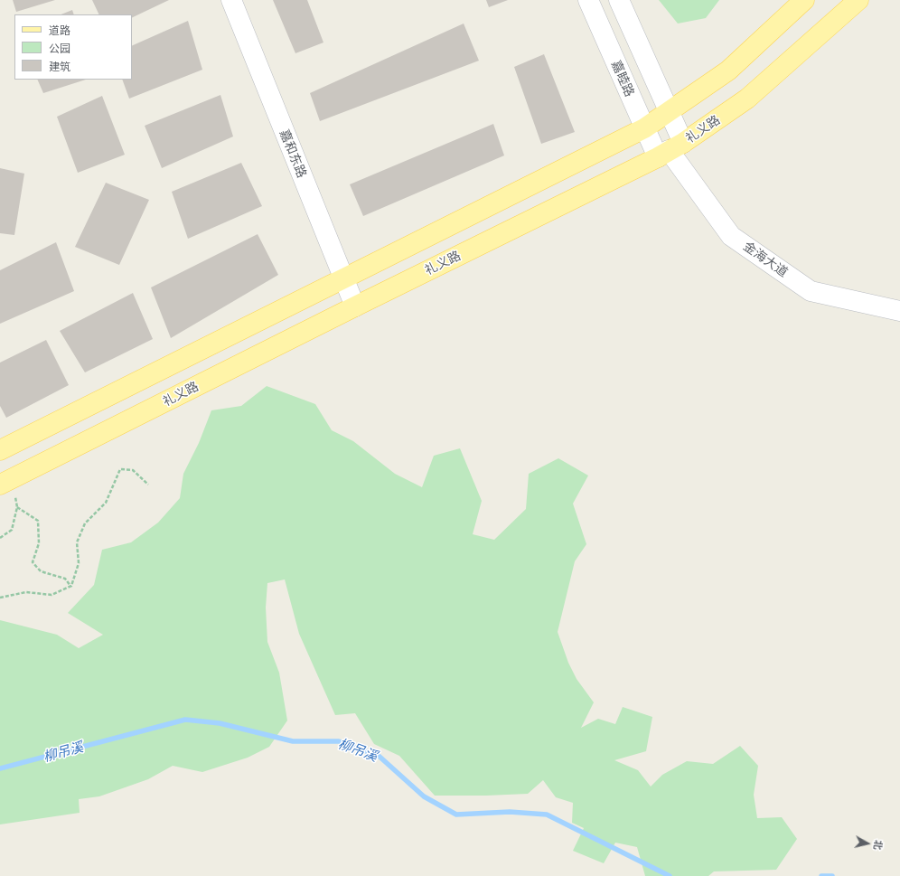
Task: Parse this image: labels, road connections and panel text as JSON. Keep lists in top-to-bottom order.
{
  "streets": {
    "main road": ["礼义路"],
    "street": ["嘉睦路", "嘉和东路", "金海大道"]
  },
  "crossings": [
    ["嘉睦路", "礼义路"],
    ["嘉睦路", "金海大道"],
    ["礼义路", "嘉和东路"],
    ["礼义路", "金海大道"]
  ],
  "water": ["柳吊溪"],
  "legend": ["道路", "公园", "建筑"],
  "north": "right"
}
